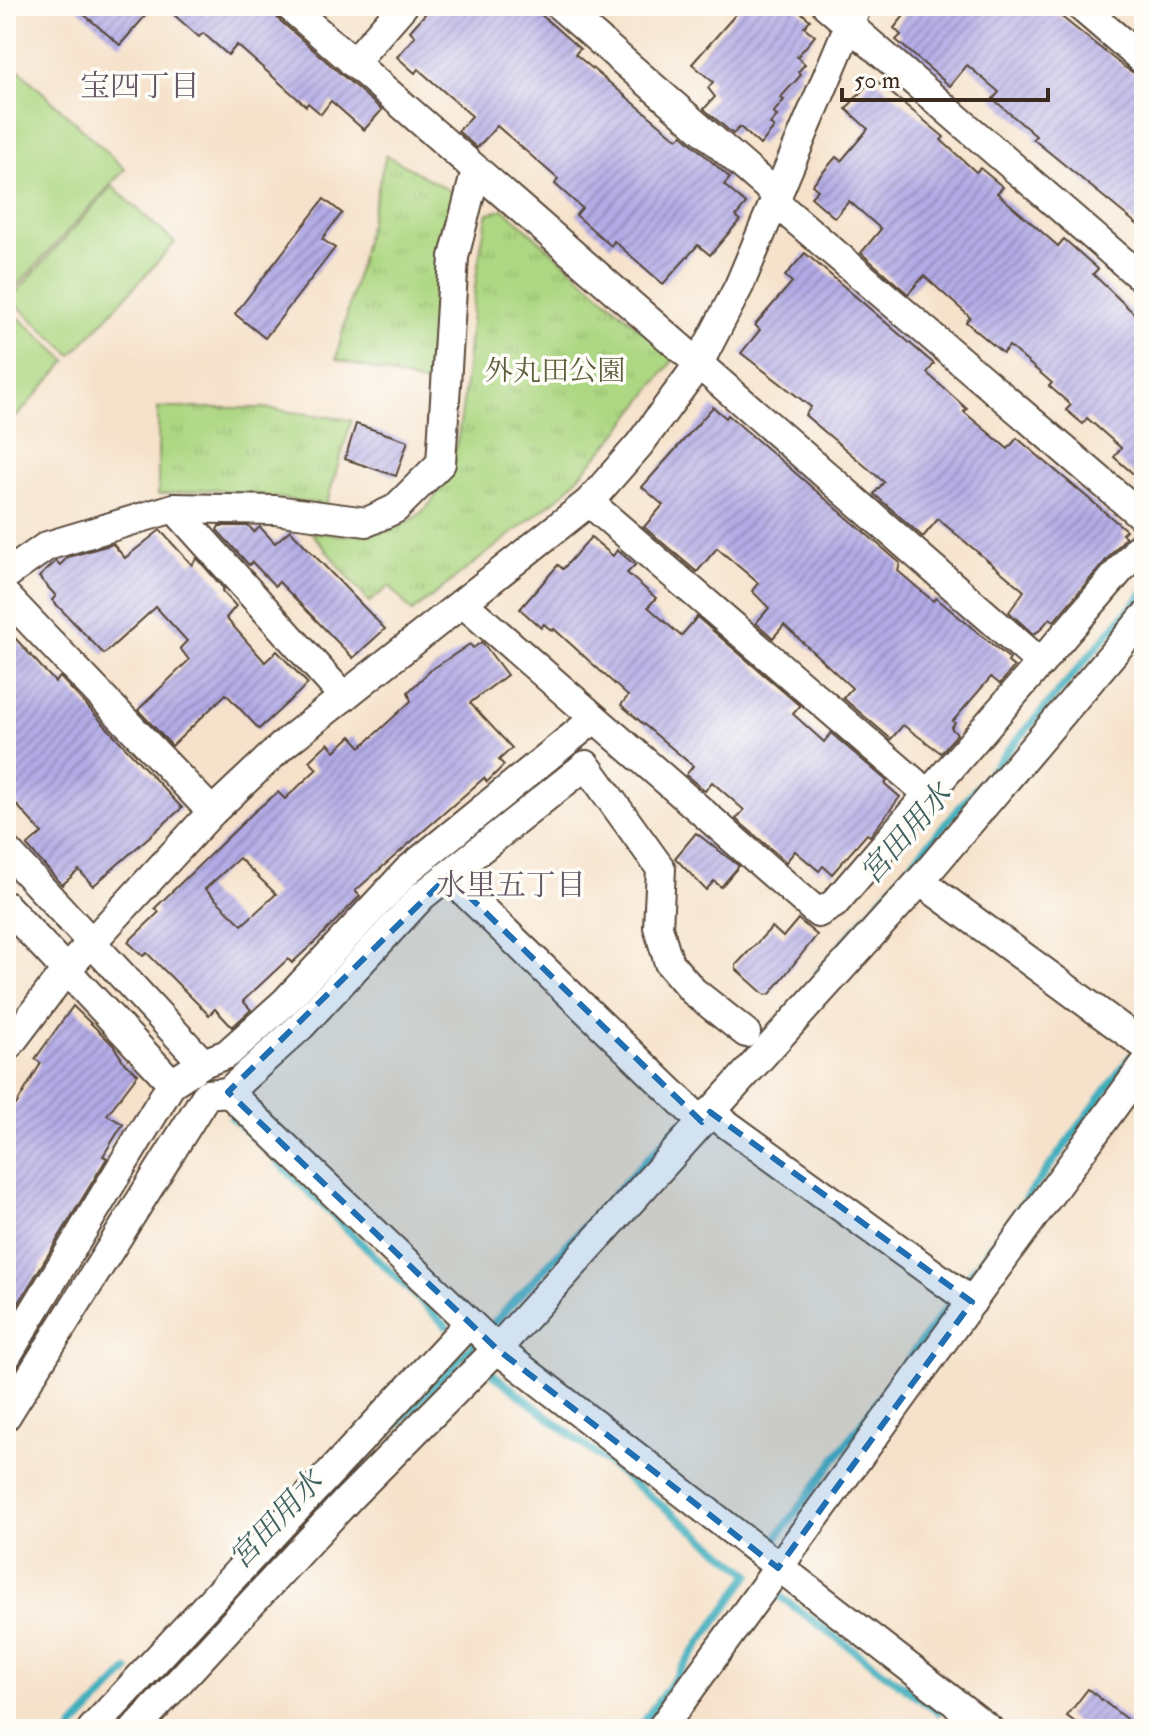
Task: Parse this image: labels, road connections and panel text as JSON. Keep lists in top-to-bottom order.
{
  "districts": ["宝四丁目", "水里五丁目"],
  "water": ["宮田用水"],
  "parks": ["外丸田公園"],
  "scale_bar": "50 m"
}
